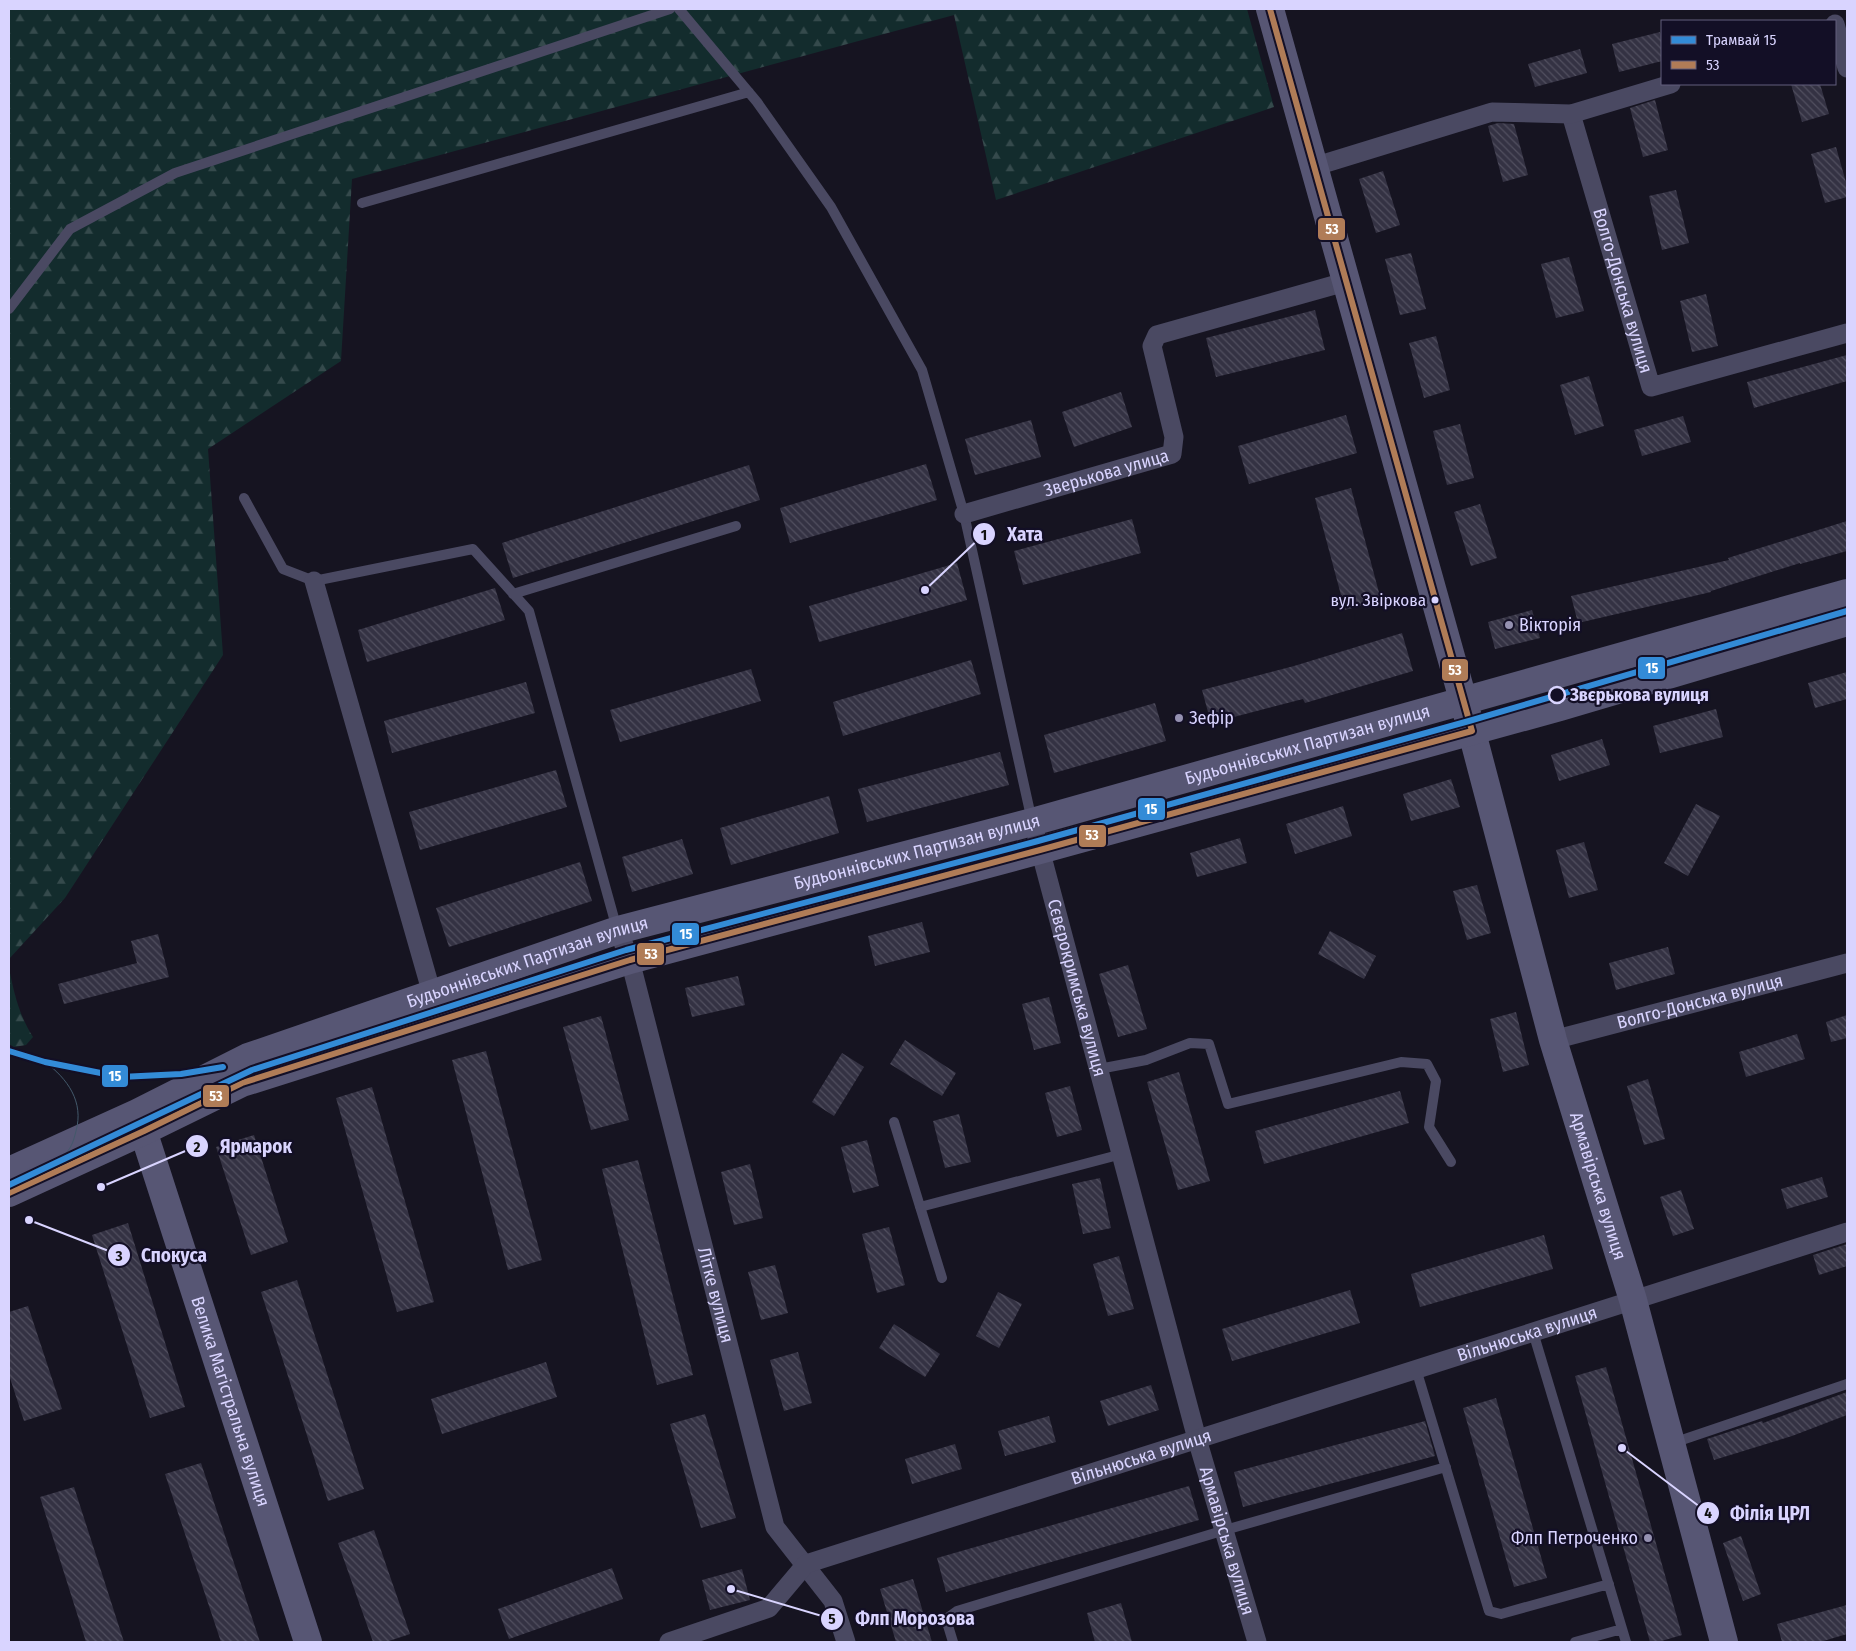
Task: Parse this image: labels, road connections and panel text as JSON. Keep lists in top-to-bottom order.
{
  "streets": {
    "main road": ["Будьоннівських Партизан вулиця", "Армавірська вулиця", "Велика Магістральна вулиця"],
    "street": [
      "Волго-Донська вулиця",
      "Зверькова улица",
      "Сєвєрокримська вулиця",
      "Літке вулиця",
      "Вільнюська вулиця"
    ]
  },
  "crossings": [
    ["Волго-Донська вулиця", "Армавірська вулиця"],
    ["Будьоннівських Партизан вулиця", "Сєвєрокримська вулиця"],
    ["Будьоннівських Партизан вулиця", "Армавірська вулиця"],
    ["Будьоннівських Партизан вулиця", "Літке вулиця"],
    ["Будьоннівських Партизан вулиця", "Велика Магістральна вулиця"],
    ["Сєвєрокримська вулиця", "Армавірська вулиця"],
    ["Сєвєрокримська вулиця", "Вільнюська вулиця"],
    ["Армавірська вулиця", "Вільнюська вулиця"],
    ["Літке вулиця", "Вільнюська вулиця"]
  ],
  "places": [
    "Хата",
    "вул. Звіркова",
    "Вікторія",
    "Звєрькова вулиця",
    "Зефір",
    "Ярмарок",
    "Спокуса",
    "Філія ЦРЛ",
    "Флп Петроченко",
    "Флп Морозова"
  ],
  "lines": ["transit line 53", "tram line 15"],
  "legend": ["Трамвай 15", "53"]
}
